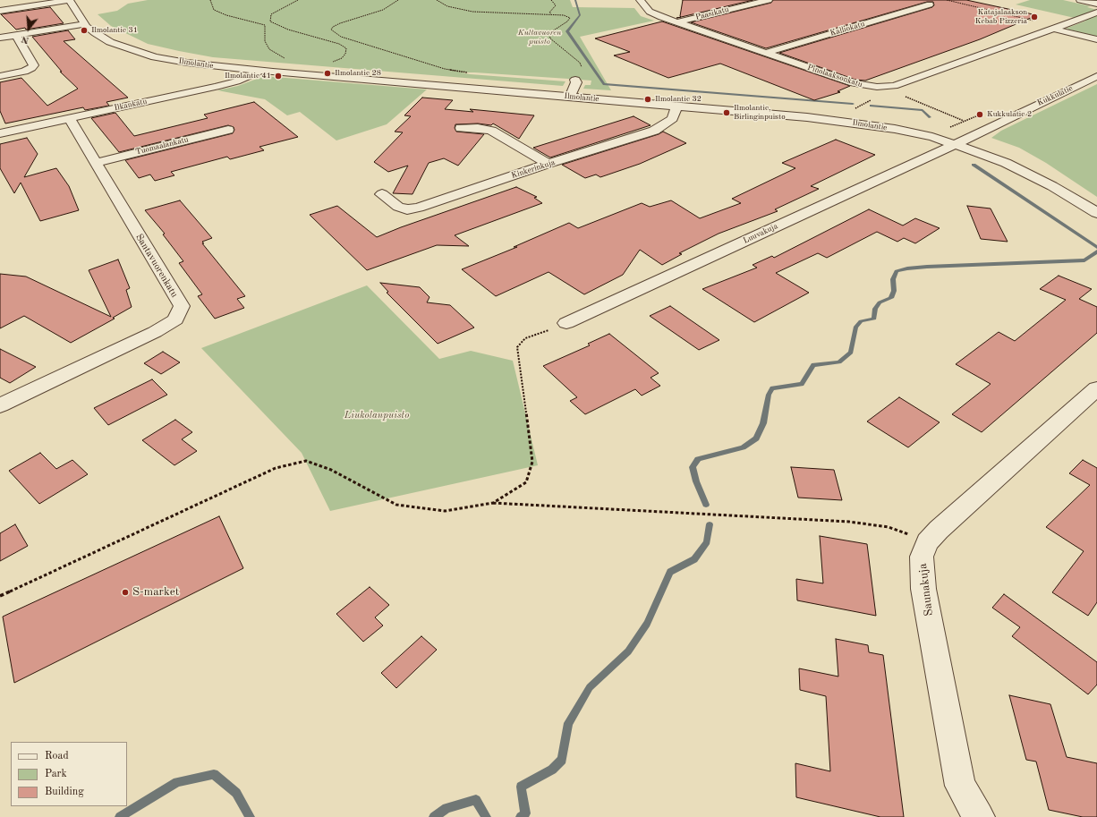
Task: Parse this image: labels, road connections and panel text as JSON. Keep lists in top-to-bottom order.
{
  "streets": {
    "street": [
      "Paasikatu",
      "Kalliokatu",
      "Ilmolantie",
      "Pinolaaksonkatu",
      "Kukkulatie",
      "Ilkankatu",
      "Tuomaalankatu",
      "Kinkerinkuja",
      "Luuvakuja",
      "Santavuorenkatu",
      "Saunakuja"
    ]
  },
  "crossings": [
    ["Paasikatu", "Pinolaaksonkatu"],
    ["Kalliokatu", "Pinolaaksonkatu"],
    ["Ilmolantie", "Kukkulatie"],
    ["Ilmolantie", "Ilkankatu"],
    ["Ilmolantie", "Kinkerinkuja"],
    ["Ilmolantie", "Luuvakuja"],
    ["Kukkulatie", "Luuvakuja"],
    ["Ilkankatu", "Santavuorenkatu"],
    ["Tuomaalankatu", "Santavuorenkatu"]
  ],
  "parks": ["Kultavuoren puisto", "Liukolanpuisto"],
  "places": [
    "Katajalaakson Kebab Pizzeria",
    "Ilmolantie 31",
    "Ilmolantie 28",
    "Ilmolantie 41",
    "Ilmolantie 32",
    "Ilmolantie, Birlinginpuisto",
    "Kukkulatie 2",
    "S-market"
  ],
  "legend": ["Road", "Park", "Building"],
  "north": "bottom"
}
